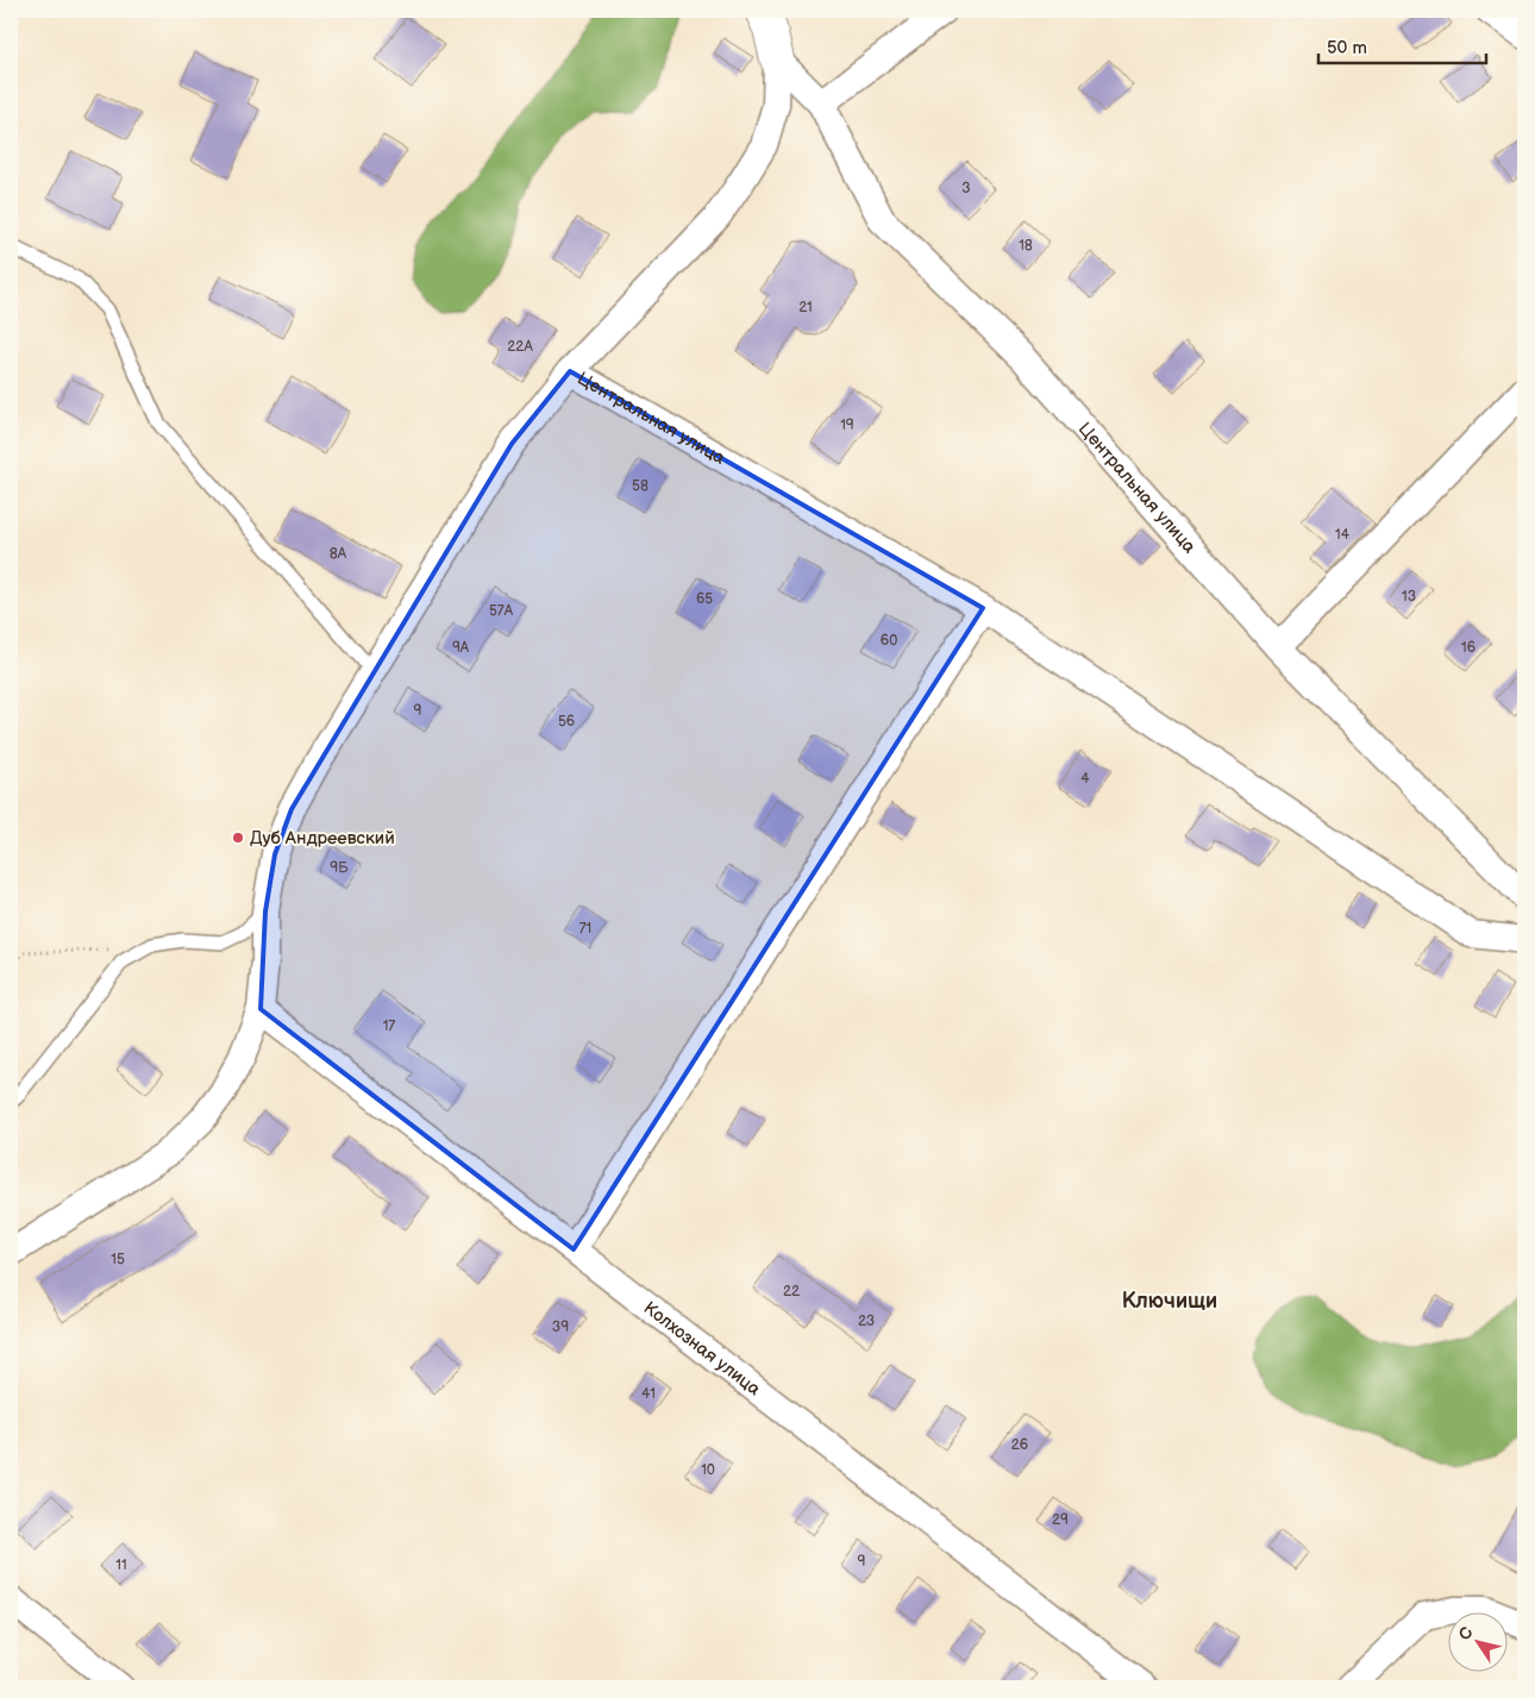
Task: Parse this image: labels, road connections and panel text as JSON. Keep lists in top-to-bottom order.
{
  "streets": {
    "street": ["Центральная улица", "Колхозная улица"]
  },
  "districts": ["Ключищи"],
  "places": ["Дуб Андреевский"],
  "house_numbers": [
    "3",
    "18",
    "21",
    "22А",
    "19",
    "58",
    "14",
    "8А",
    "13",
    "65",
    "57А",
    "60",
    "9А",
    "16",
    "9",
    "56",
    "4",
    "9Б",
    "71",
    "17",
    "15",
    "22",
    "23",
    "39",
    "41",
    "26",
    "10",
    "29",
    "9",
    "11"
  ],
  "scale_bar": "50 m",
  "north": "top left"
}
